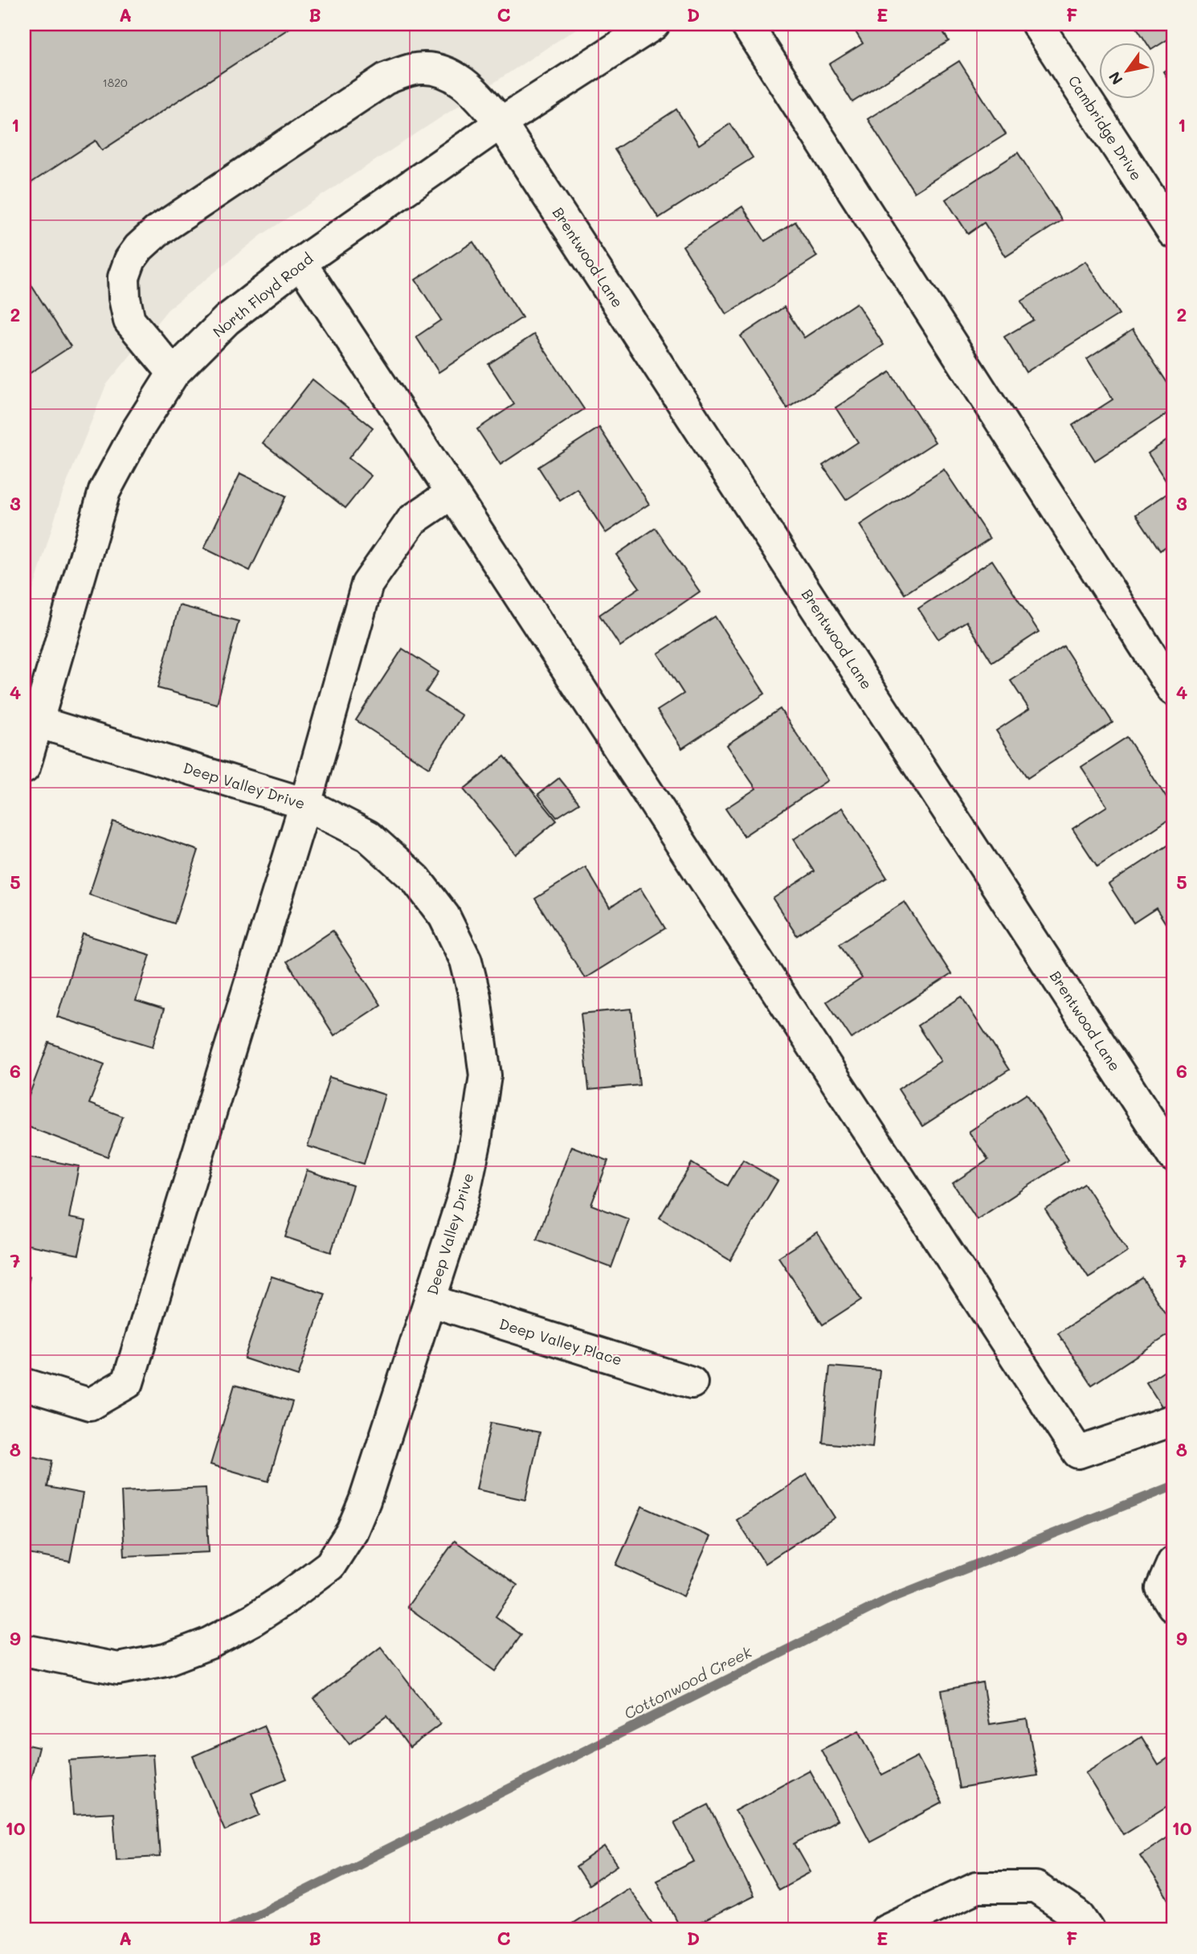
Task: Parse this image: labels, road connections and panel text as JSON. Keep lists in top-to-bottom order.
{
  "streets": {
    "street": [
      "Cambridge Drive",
      "Brentwood Lane",
      "North Floyd Road",
      "Deep Valley Drive",
      "Deep Valley Place"
    ]
  },
  "crossings": [
    ["Brentwood Lane", "North Floyd Road"],
    ["North Floyd Road", "Deep Valley Drive"],
    ["Deep Valley Drive", "Deep Valley Place"]
  ],
  "water": ["Cottonwood Creek"],
  "house_numbers": ["1820"],
  "north": "bottom left",
  "grid": {
    "columns": [
      "A",
      "B",
      "C",
      "D",
      "E",
      "F"
    ],
    "rows": [
      "1",
      "2",
      "3",
      "4",
      "5",
      "6",
      "7",
      "8",
      "9",
      "10"
    ]
  }
}
